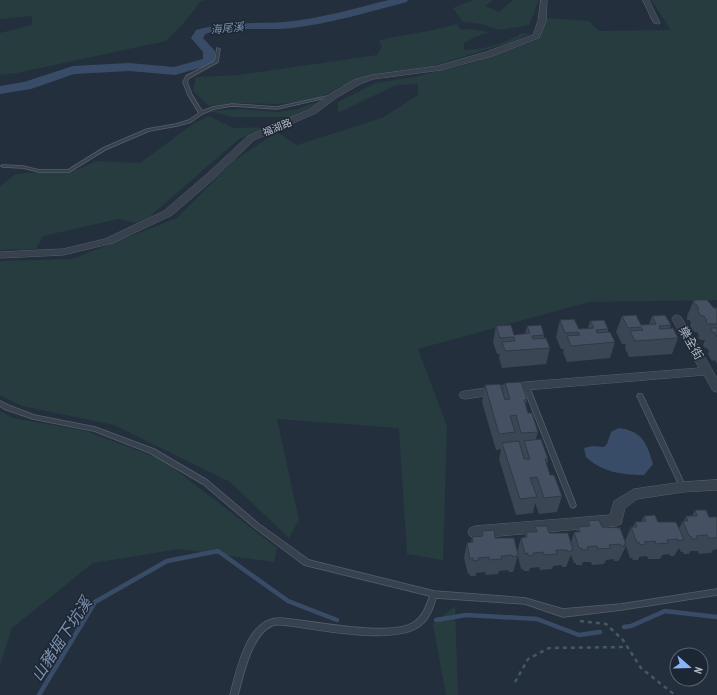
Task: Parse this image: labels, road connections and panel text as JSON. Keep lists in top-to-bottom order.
{
  "streets": {
    "street": ["福湖路", "樂全街"]
  },
  "water": ["海尾溪", "山豬堀下坑溪"],
  "north": "right"
}
